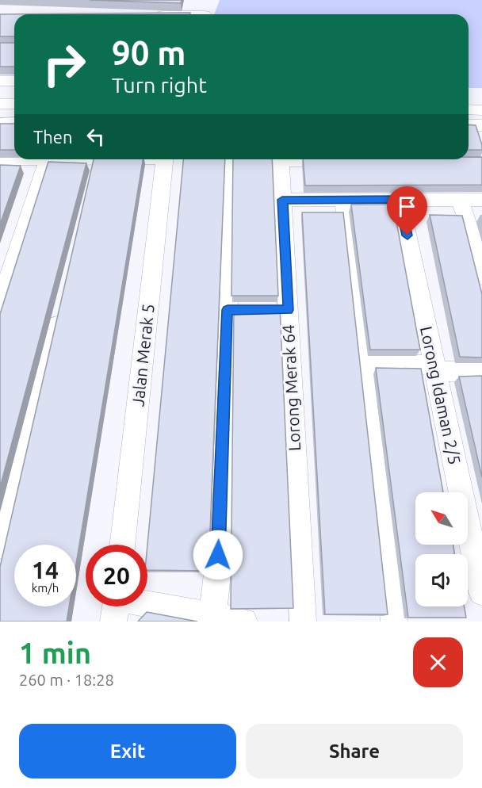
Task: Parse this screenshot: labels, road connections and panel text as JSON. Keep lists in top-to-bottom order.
{
  "streets": {
    "street": ["Jalan Merak 5", "Lorong Merak 64", "Lorong Idaman 2/5"]
  },
  "north": "top left",
  "page": {
    "turn": ["90 m", "Turn right"],
    "then": "Then",
    "speed": "14 km/h",
    "limit": "20",
    "heading": ["1 min", "260 m · 18:28"],
    "buttons": ["Exit", "Share"]
  }
}
